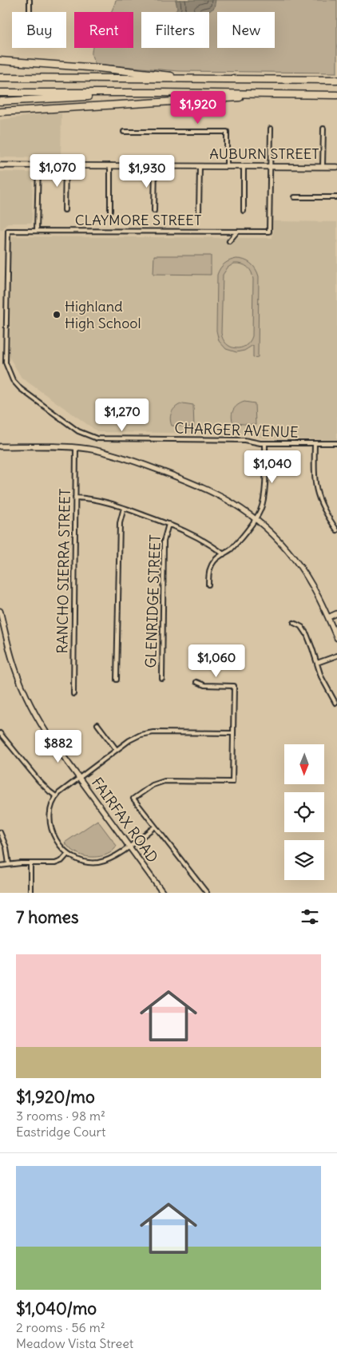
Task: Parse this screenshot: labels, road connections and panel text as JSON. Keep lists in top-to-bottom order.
{
  "streets": {
    "main road": ["AUBURN STREET", "FAIRFAX ROAD"],
    "street": [
      "CLAYMORE STREET",
      "CHARGER AVENUE",
      "RANCHO SIERRA STREET",
      "GLENRIDGE STREET"
    ]
  },
  "crossings": [
    ["AUBURN STREET", "CLAYMORE STREET"],
    ["CLAYMORE STREET", "CHARGER AVENUE"]
  ],
  "places": ["Highland High School"],
  "north": "bottom",
  "page": {
    "chip": [
      "Buy",
      "Rent",
      "Filters",
      "New"
    ],
    "price": [
      "$1,920",
      "$1,070",
      "$1,930",
      "$1,270",
      "$1,040",
      "$1,060",
      "$882"
    ],
    "heading": "7 homes",
    "list": [
      {
        "name": "$1,920/mo",
        "note": "3 rooms · 98 m² · Eastridge Court"
      },
      {
        "name": "$1,040/mo",
        "note": "2 rooms · 56 m² · Meadow Vista Street"
      }
    ]
  }
}
